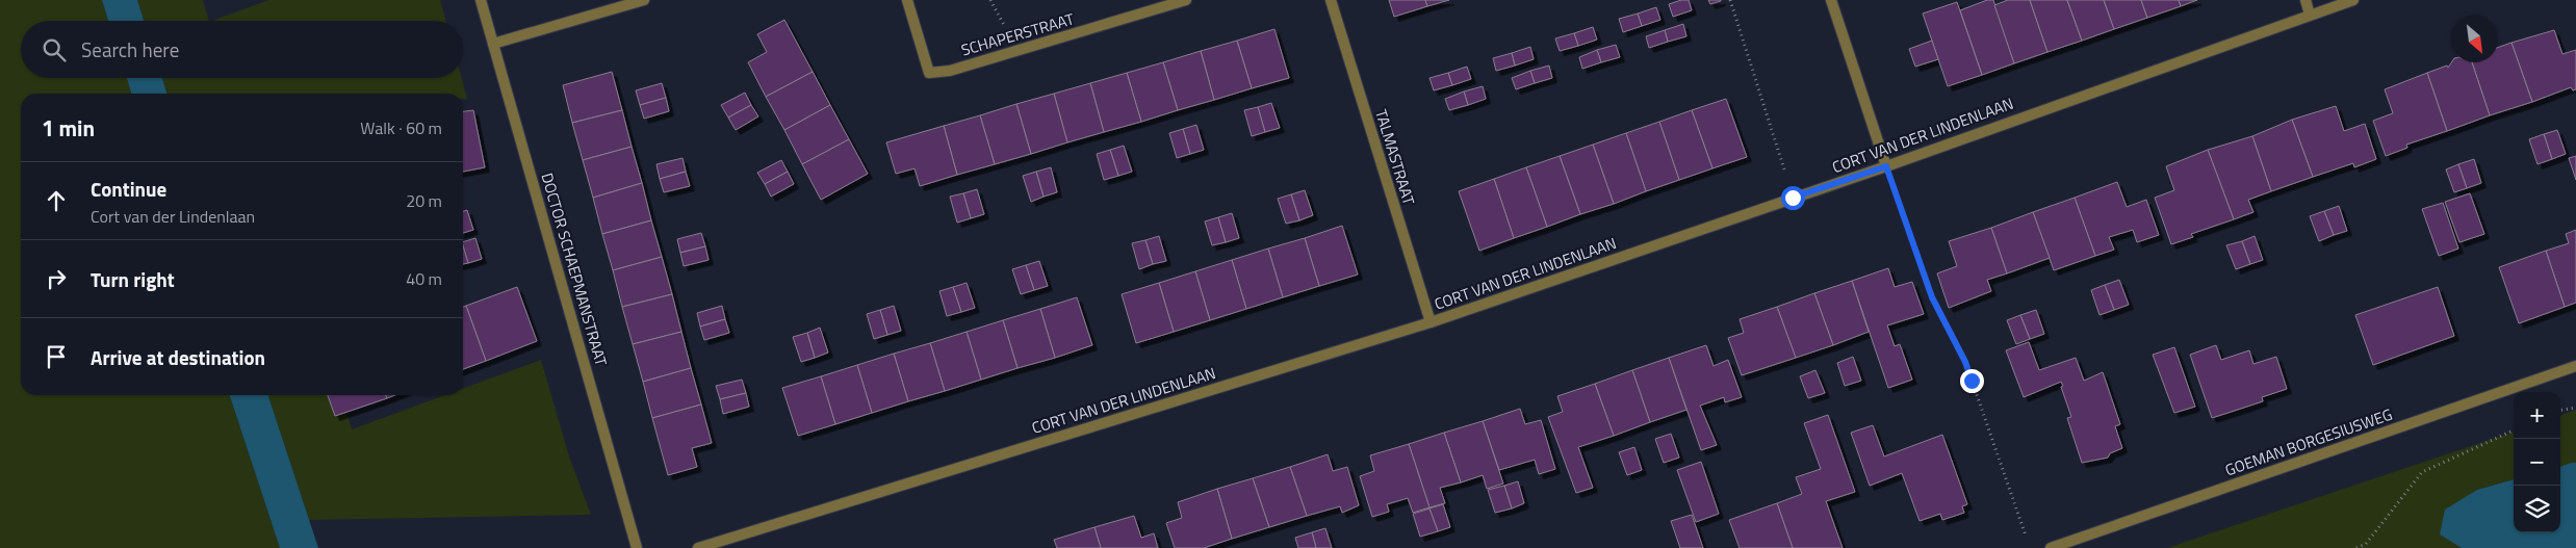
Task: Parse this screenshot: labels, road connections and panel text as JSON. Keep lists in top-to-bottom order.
{
  "streets": {
    "street": [
      "SCHAPERSTRAAT",
      "CORT VAN DER LINDENLAAN",
      "TALMASTRAAT",
      "DOCTOR SCHAEPMANSTRAAT",
      "GOEMAN BORGESIUSWEG"
    ]
  },
  "crossings": [
    ["CORT VAN DER LINDENLAAN", "TALMASTRAAT"]
  ],
  "north": "bottom right",
  "page": {
    "search": "Search here",
    "heading": ["1 min", "Walk · 60 m"],
    "list": [
      ["Continue", "Cort van der Lindenlaan", "20 m"],
      ["Turn right", "40 m"],
      "Arrive at destination"
    ],
    "map_buttons": ["+", "−"]
  }
}
